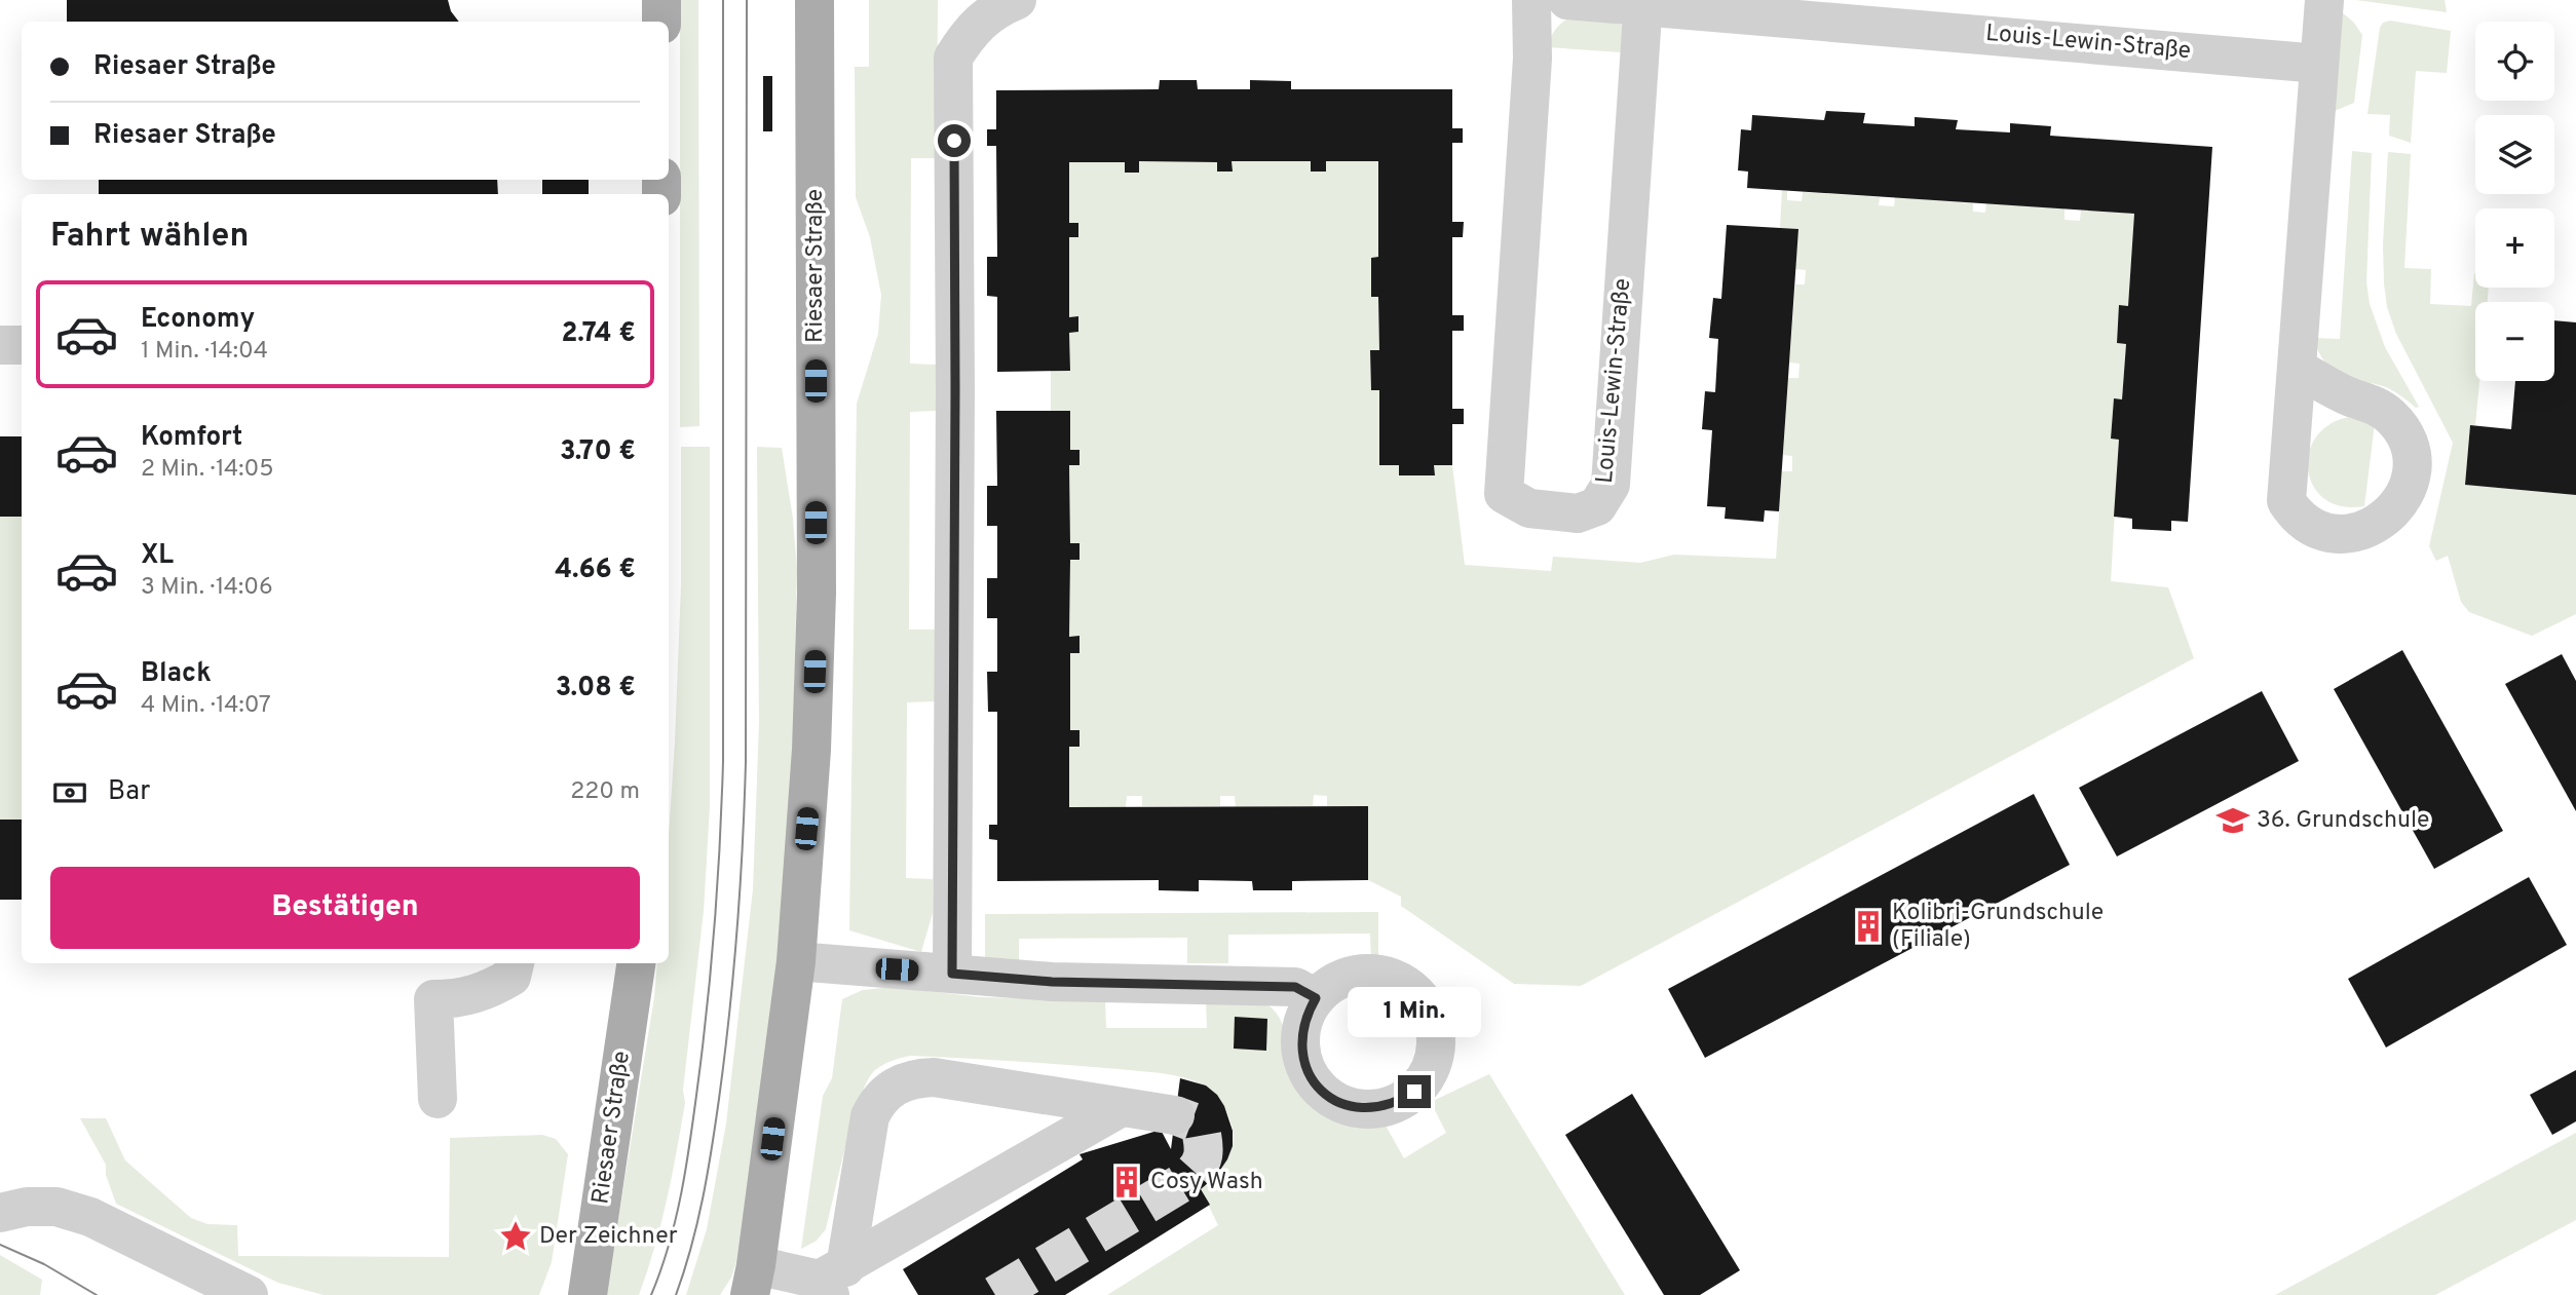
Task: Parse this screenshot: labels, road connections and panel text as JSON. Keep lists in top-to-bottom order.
{
  "streets": {
    "main road": ["Riesaer Straße"],
    "street": ["Louis-Lewin-Straße"]
  },
  "places": {
    "school or university": ["36. Grundschule"],
    "building": ["Kolibri-Grundschule (Filiale)", "Cosy Wash"],
    "place": ["Der Zeichner"]
  },
  "page": {
    "map_buttons": ["+", "−"],
    "banner": ["Riesaer Straße", "Riesaer Straße"],
    "heading": "Fahrt wählen",
    "list": [
      {
        "name": "Economy",
        "note": "1 Min. · 14:04",
        "value": "2.74 €"
      },
      {
        "name": "Komfort",
        "note": "2 Min. · 14:05",
        "value": "3.70 €"
      },
      {
        "name": "XL",
        "note": "3 Min. · 14:06",
        "value": "4.66 €"
      },
      {
        "name": "Black",
        "note": "4 Min. · 14:07",
        "value": "3.08 €"
      }
    ],
    "pay": ["Bar", "220 m"],
    "buttons": "Bestätigen",
    "bubble": "1 Min."
  }
}
